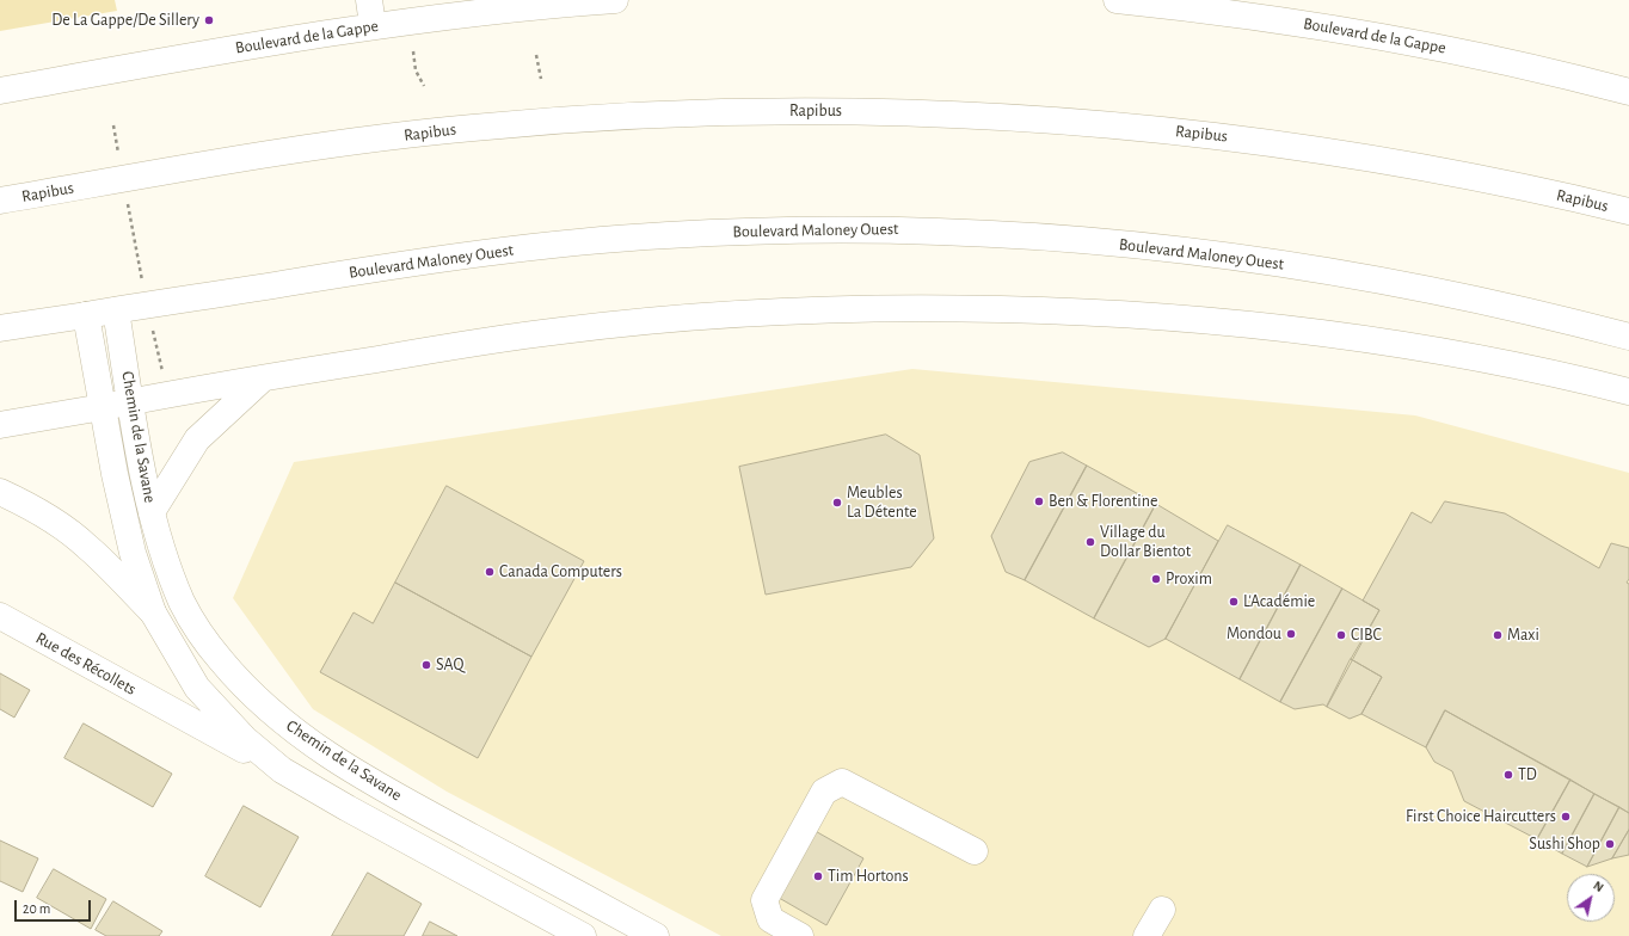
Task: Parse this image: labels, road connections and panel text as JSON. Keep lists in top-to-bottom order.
{
  "streets": {
    "main road": [
      "Boulevard de la Gappe",
      "Rapibus",
      "Boulevard Maloney Ouest",
      "Chemin de la Savane",
      "Rue des Récollets"
    ]
  },
  "crossings": [
    ["Boulevard Maloney Ouest", "Chemin de la Savane"],
    ["Chemin de la Savane", "Rue des Récollets"]
  ],
  "places": [
    "De La Gappe/De Sillery",
    "Ben & Florentine",
    "Meubles La Détente",
    "Village du Dollar Bientot",
    "Canada Computers",
    "Proxim",
    "L'Académie",
    "Mondou",
    "CIBC",
    "Maxi",
    "SAQ",
    "TD",
    "First Choice Haircutters",
    "Sushi Shop",
    "Tim Hortons"
  ],
  "scale_bar": "20 m",
  "north": "top right"
}
